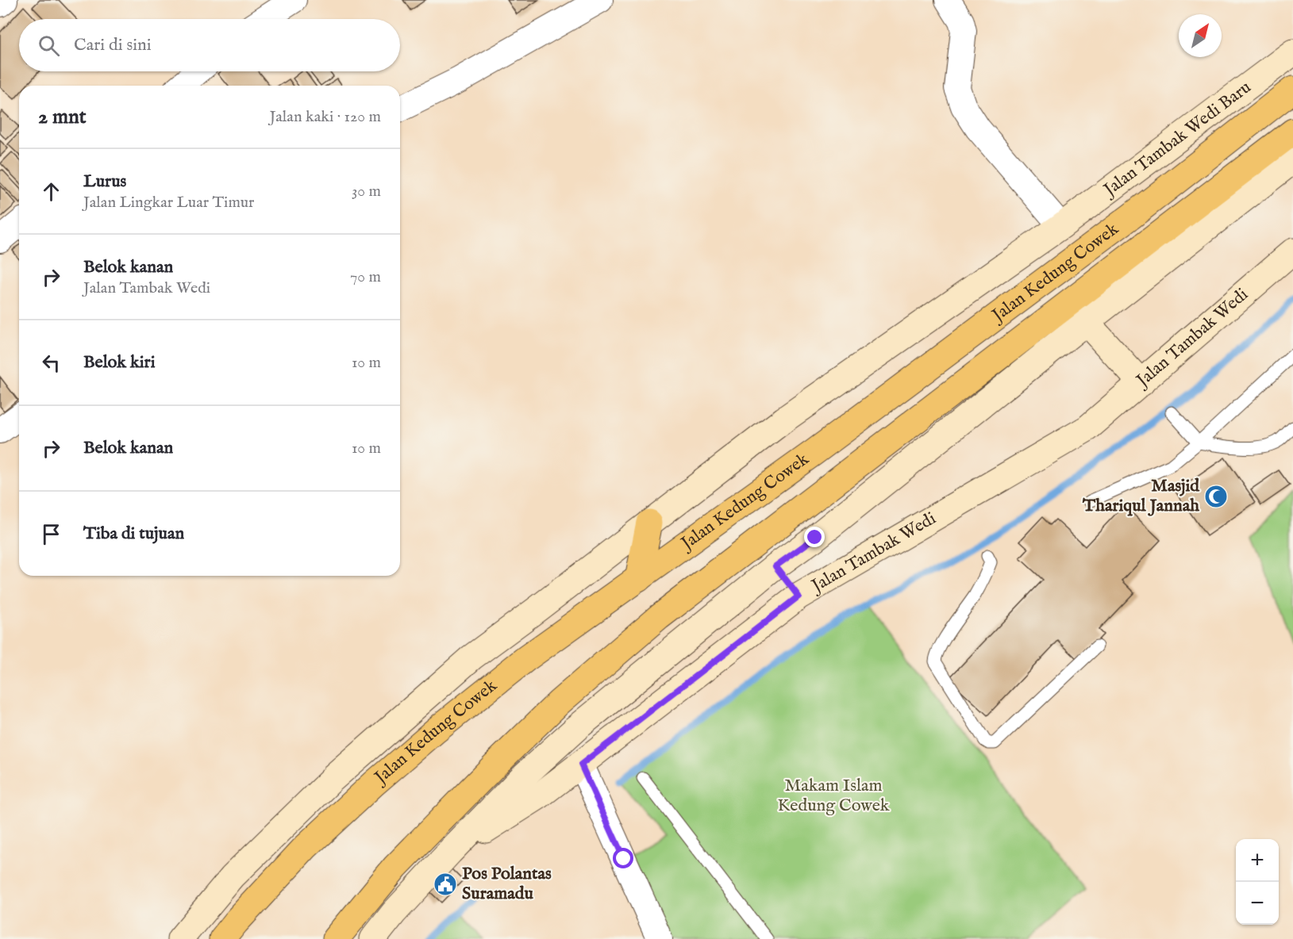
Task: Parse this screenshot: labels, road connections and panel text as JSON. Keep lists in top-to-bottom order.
{
  "streets": {
    "highway": ["Jalan Kedung Cowek"],
    "main road": ["Jalan Tambak Wedi Baru", "Jalan Tambak Wedi"]
  },
  "crossings": [
    ["Jalan Tambak Wedi Baru", "Jalan Kedung Cowek"]
  ],
  "parks": ["Makam Islam Kedung Cowek"],
  "places": {
    "mosque": ["Masjid Thariqul Jannah"],
    "public building": ["Pos Polantas Suramadu"]
  },
  "north": "top right",
  "page": {
    "search": "Cari di sini",
    "heading": ["2 mnt", "Jalan kaki · 120 m"],
    "list": [
      ["Lurus", "Jalan Lingkar Luar Timur", "30 m"],
      ["Belok kanan", "Jalan Tambak Wedi", "70 m"],
      ["Belok kiri", "10 m"],
      ["Belok kanan", "10 m"],
      "Tiba di tujuan"
    ],
    "map_buttons": ["+", "−"]
  }
}
